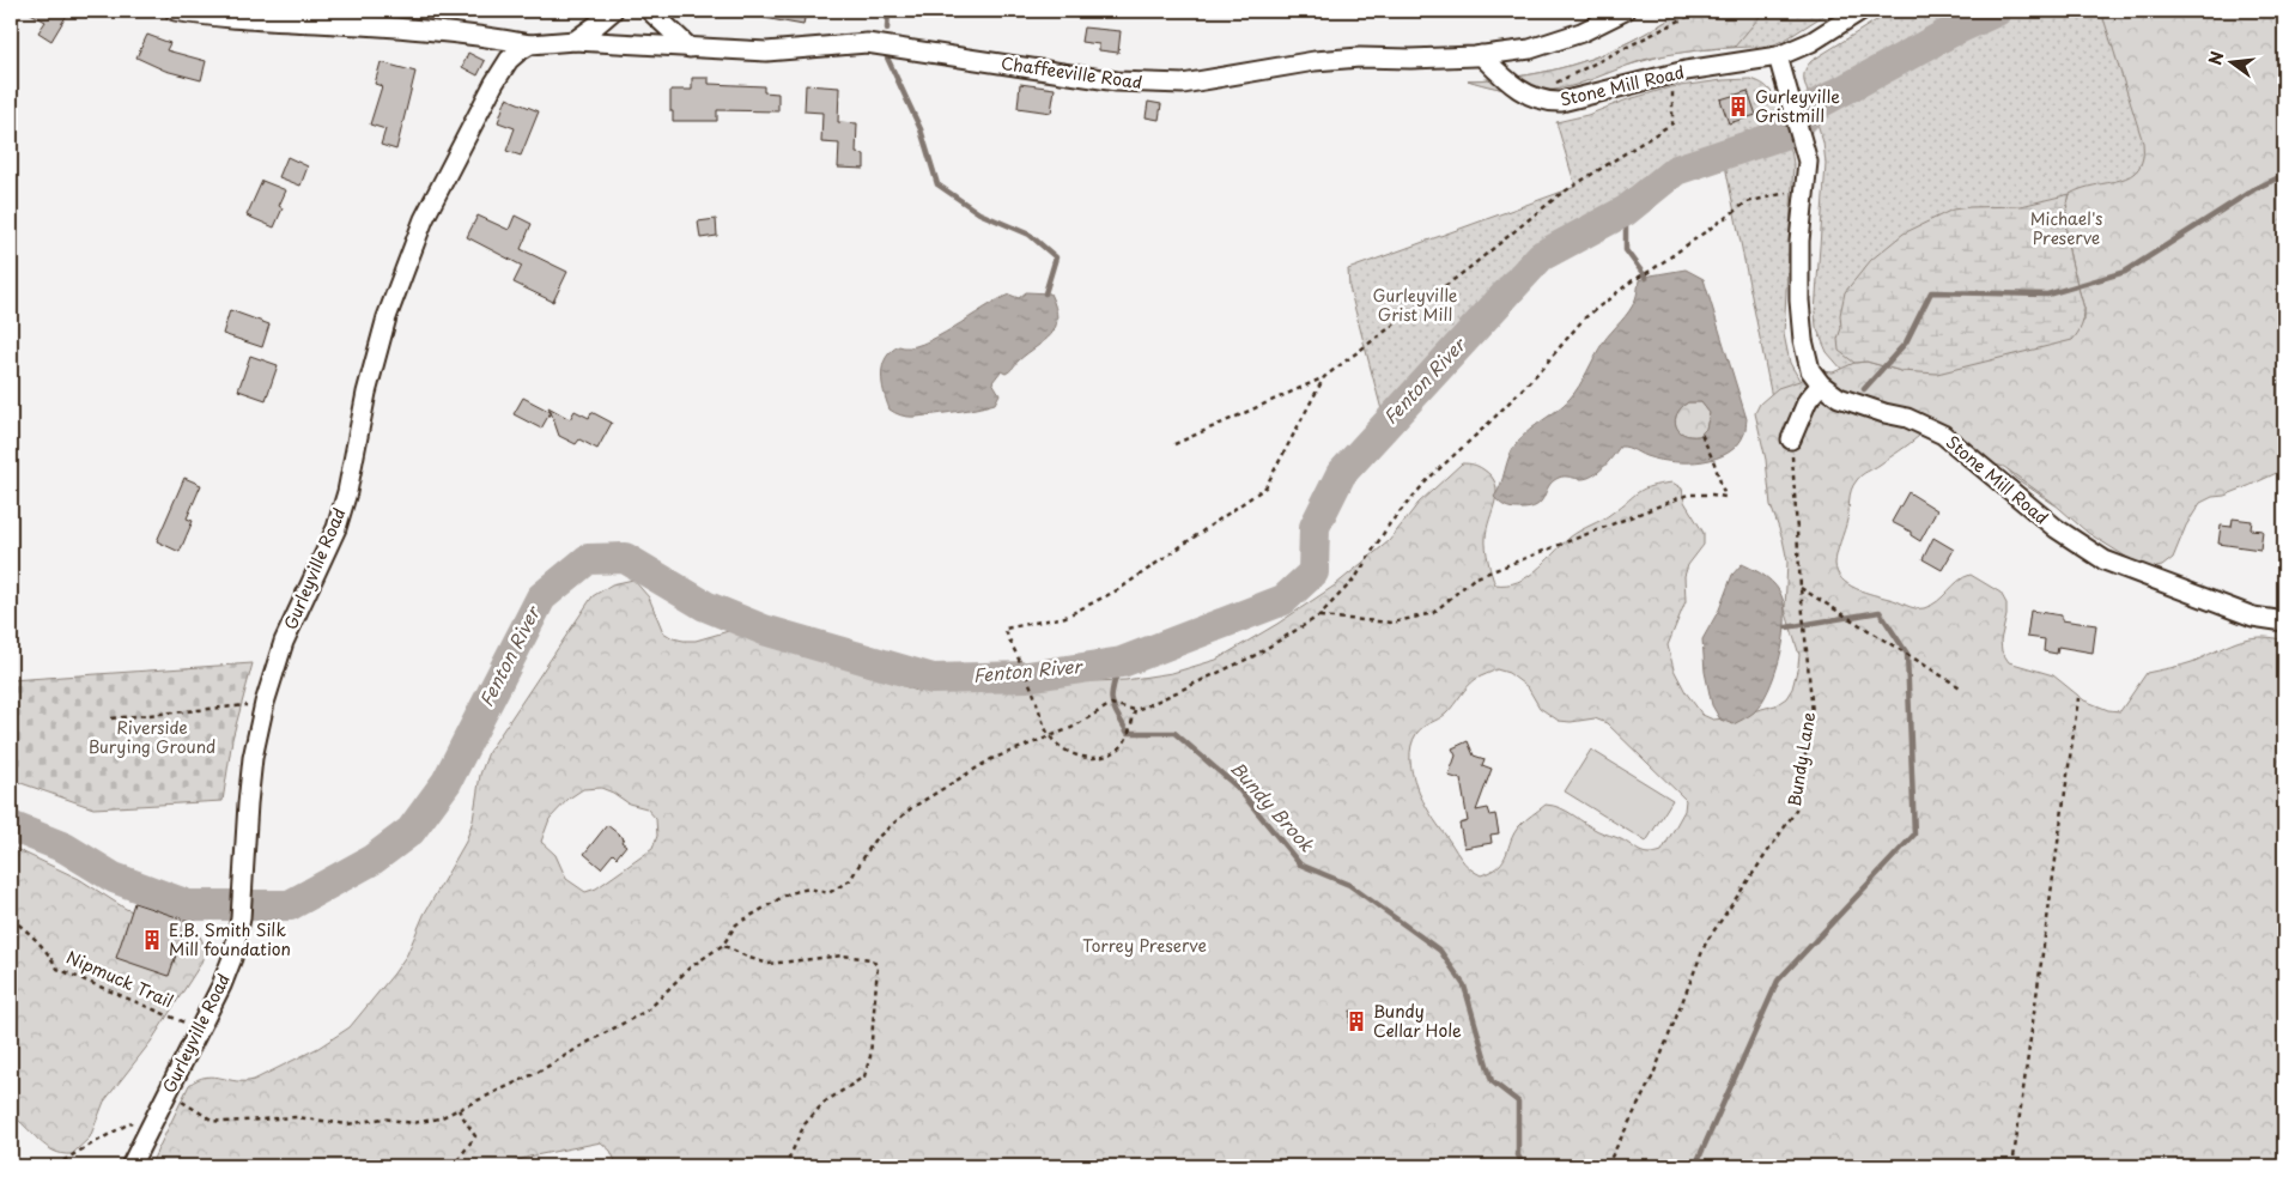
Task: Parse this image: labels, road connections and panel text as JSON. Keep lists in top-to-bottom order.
{
  "streets": {
    "street": ["Chaffeeville Road", "Stone Mill Road", "Gurleyville Road"],
    "path": ["Bundy Lane", "Nipmuck Trail"]
  },
  "crossings": [
    ["Chaffeeville Road", "Stone Mill Road"],
    ["Gurleyville Road", "Nipmuck Trail"]
  ],
  "water": ["Fenton River", "Bundy Brook"],
  "parks": [
    "Michael's Preserve",
    "Gurleyville Grist Mill",
    "Riverside Burying Ground",
    "Torrey Preserve"
  ],
  "places": {
    "building": ["Gurleyville Gristmill", "E.B. Smith Silk Mill foundation", "Bundy Cellar Hole"]
  },
  "north": "left"
}
